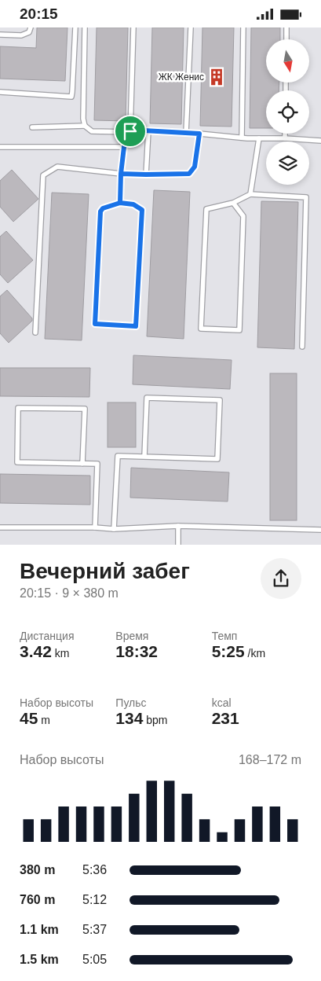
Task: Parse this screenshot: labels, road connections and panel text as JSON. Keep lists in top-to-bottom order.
{
  "places": {
    "building": ["ЖК Женис"]
  },
  "north": "bottom",
  "page": {
    "status": "20:15",
    "heading": ["Вечерний забег", "20:15 · 9 × 380 m"],
    "stats": [
      ["Дистанция", "3.42 km"],
      ["Время", "18:32"],
      ["Темп", "5:25 /km"],
      ["Набор высоты", "45 m"],
      ["Пульс", "134 bpm"],
      ["kcal", "231"]
    ],
    "chart": ["Набор высоты", "168–172 m"],
    "list": [
      {
        "name": "380 m",
        "note": "5:36"
      },
      {
        "name": "760 m",
        "note": "5:12"
      },
      {
        "name": "1.1 km",
        "note": "5:37"
      },
      {
        "name": "1.5 km",
        "note": "5:05"
      }
    ]
  }
}
